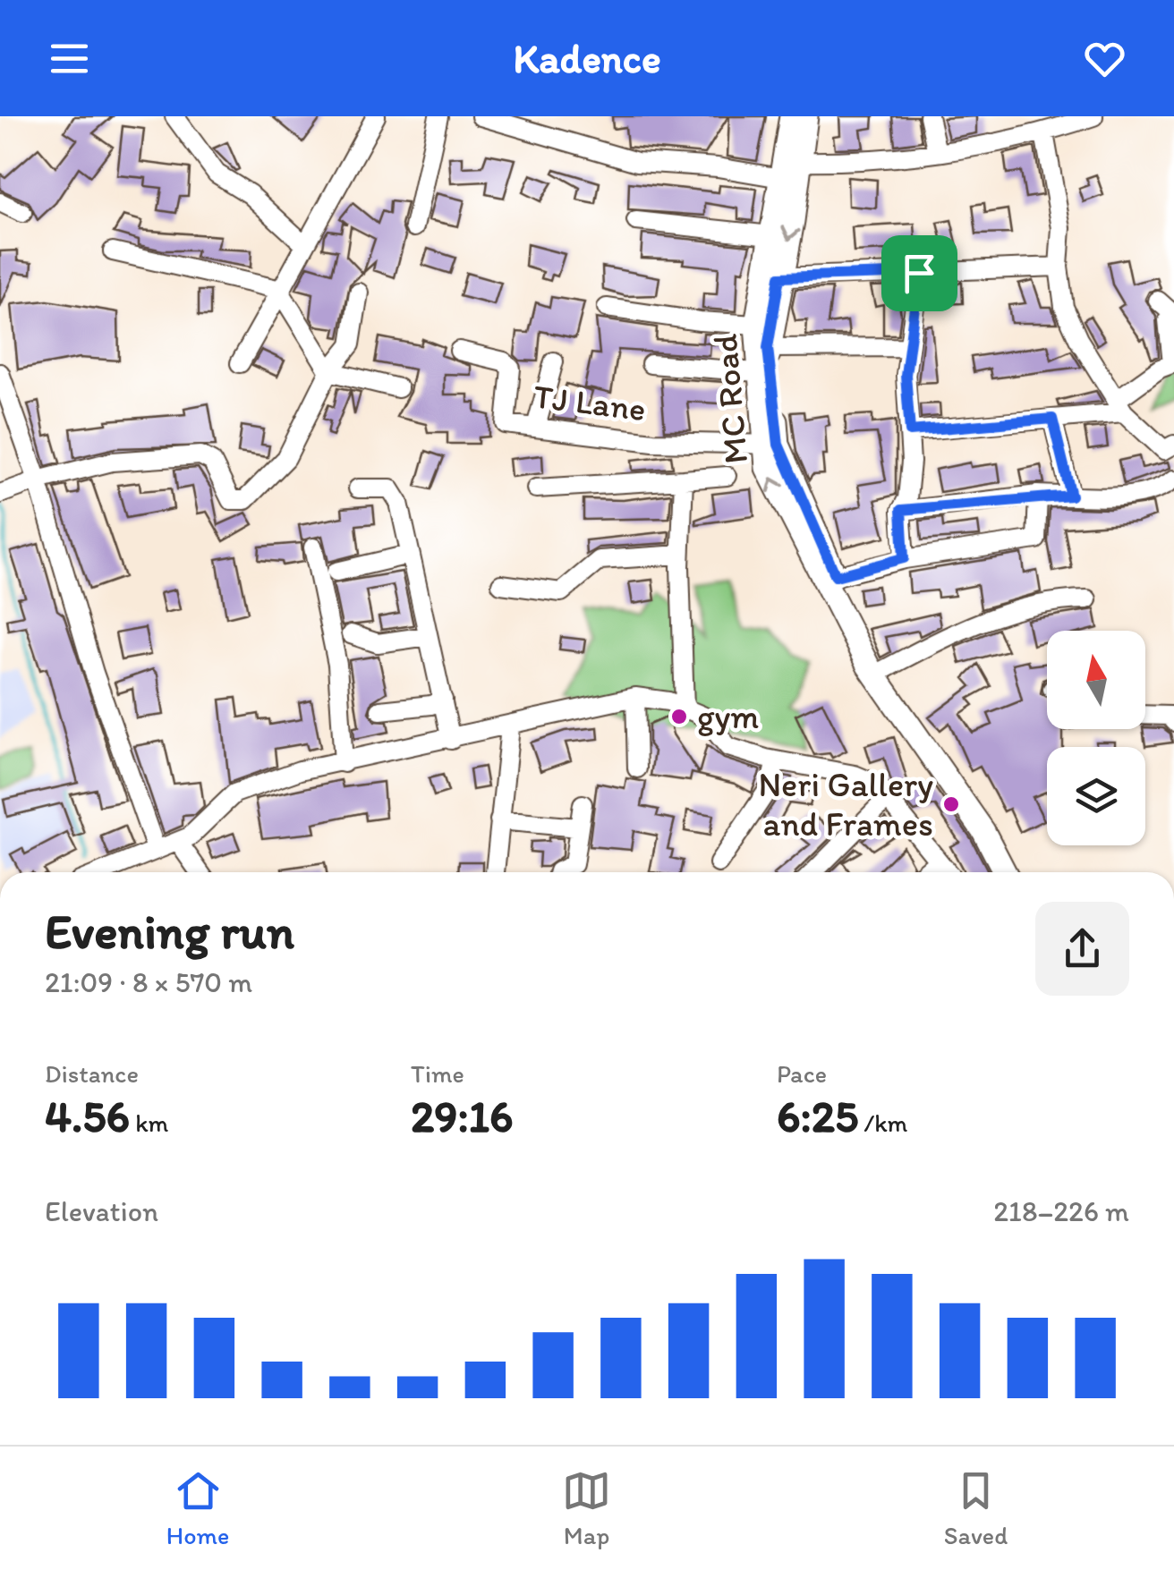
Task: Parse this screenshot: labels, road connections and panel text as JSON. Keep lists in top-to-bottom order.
{
  "streets": {
    "main road": ["MC Road"],
    "street": ["TJ Lane"]
  },
  "crossings": [
    ["MC Road", "TJ Lane"]
  ],
  "places": ["gym", "Neri Gallery and Frames"],
  "north": "top",
  "page": {
    "header": "Kadence",
    "heading": ["Evening run", "21:09 · 8 × 570 m"],
    "stats": [
      ["Distance", "4.56 km"],
      ["Time", "29:16"],
      ["Pace", "6:25 /km"]
    ],
    "chart": ["Elevation", "218–226 m"],
    "tabs": ["Home", "Map", "Saved"]
  }
}
